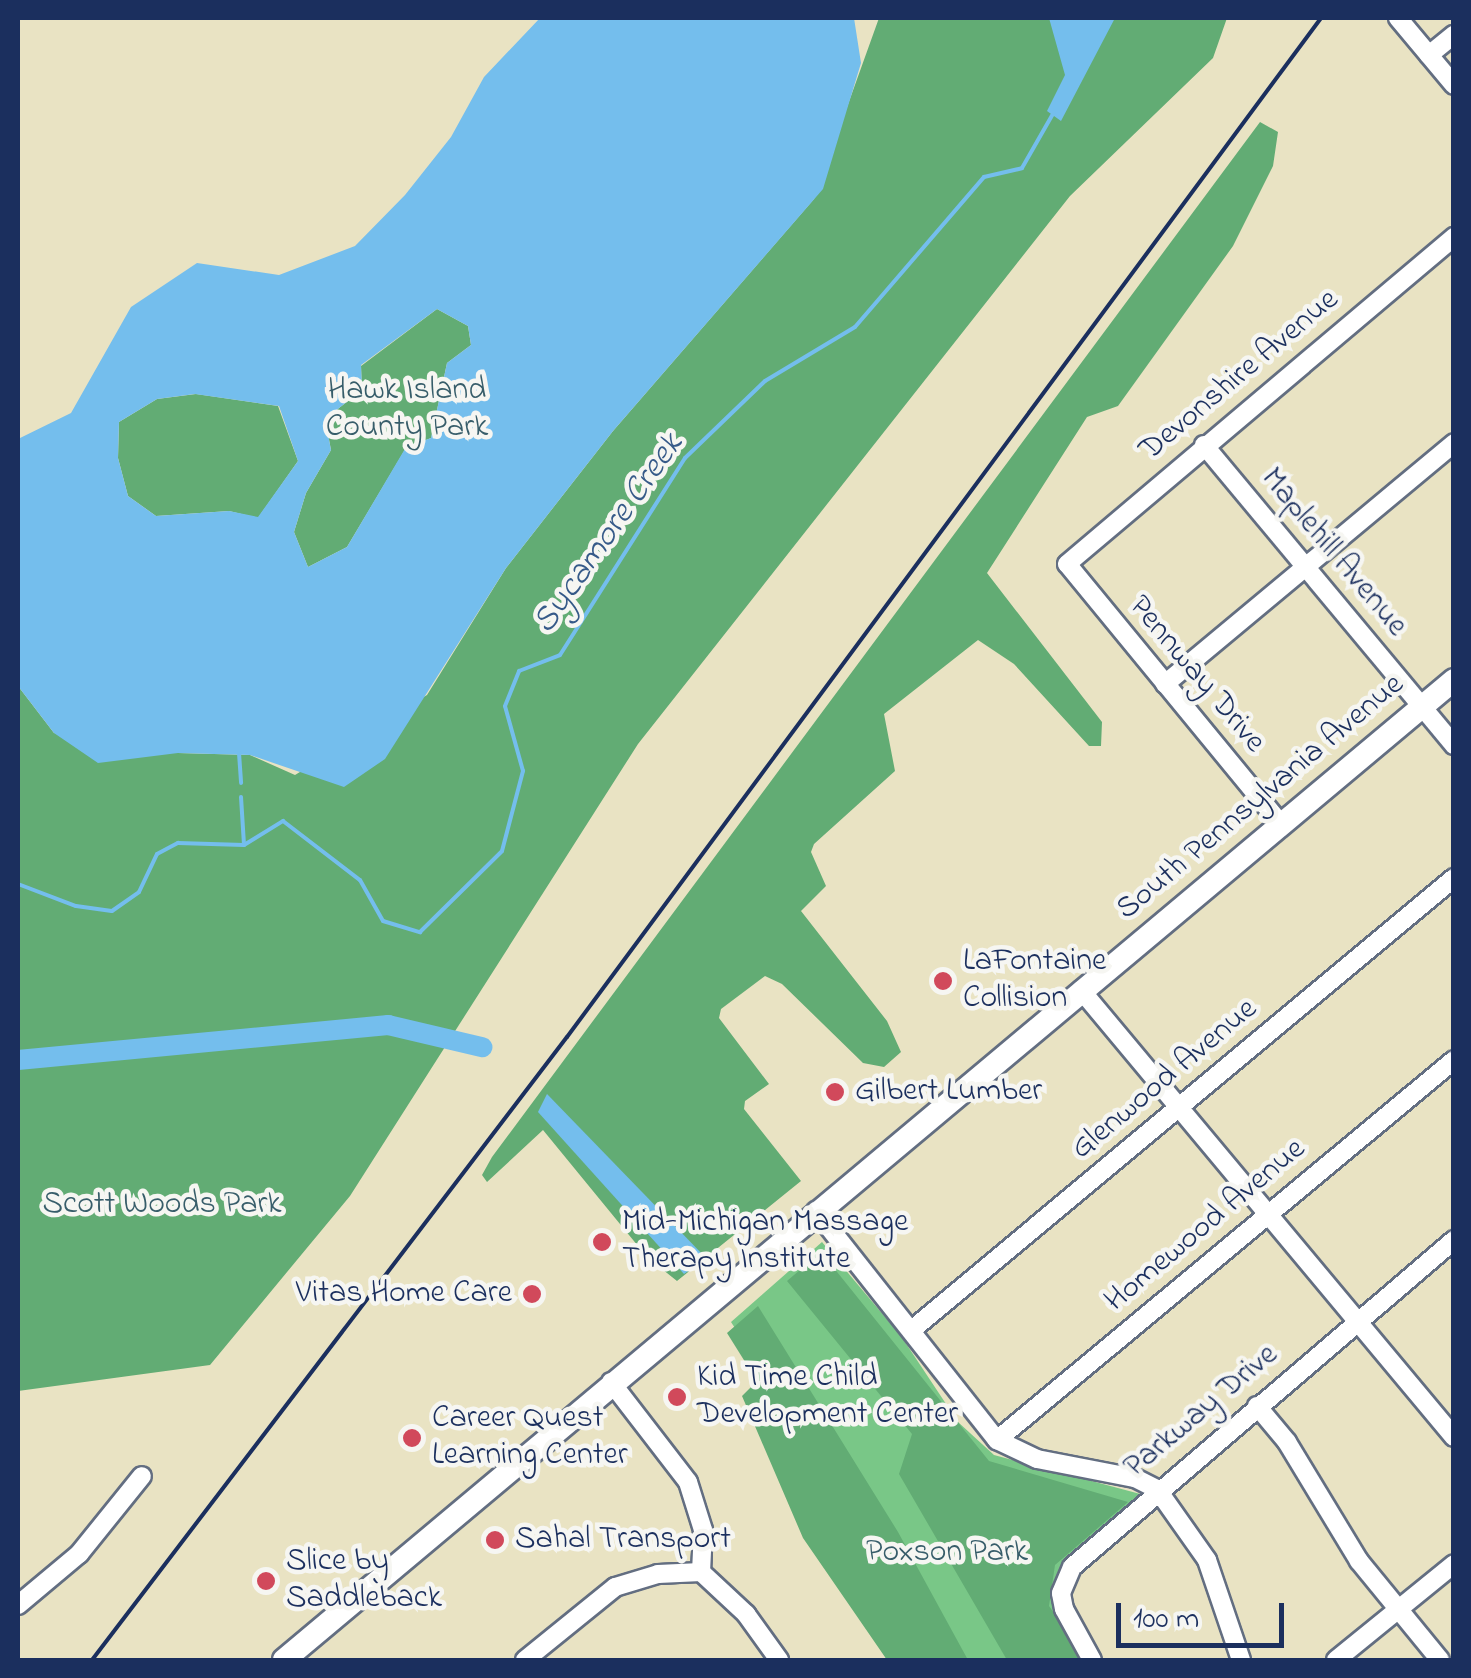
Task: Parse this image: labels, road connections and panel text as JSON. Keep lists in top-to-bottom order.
{
  "streets": {
    "main road": ["South Pennsylvania Avenue"],
    "street": [
      "Devonshire Avenue",
      "Maplehill Avenue",
      "Pennway Drive",
      "Glenwood Avenue",
      "Homewood Avenue",
      "Parkway Drive"
    ]
  },
  "crossings": [
    ["Devonshire Avenue", "Maplehill Avenue"],
    ["Devonshire Avenue", "Pennway Drive"],
    ["Maplehill Avenue", "South Pennsylvania Avenue"],
    ["Pennway Drive", "South Pennsylvania Avenue"]
  ],
  "water": ["Sycamore Creek"],
  "parks": ["Hawk Island County Park", "Scott Woods Park", "Poxson Park"],
  "places": [
    "LaFontaine Collision",
    "Gilbert Lumber",
    "Mid-Michigan Massage Therapy Institute",
    "Vitas Home Care",
    "Kid Time Child Development Center",
    "Career Quest Learning Center",
    "Sahal Transport",
    "Slice by Saddleback"
  ],
  "scale_bar": "100 m"
}
